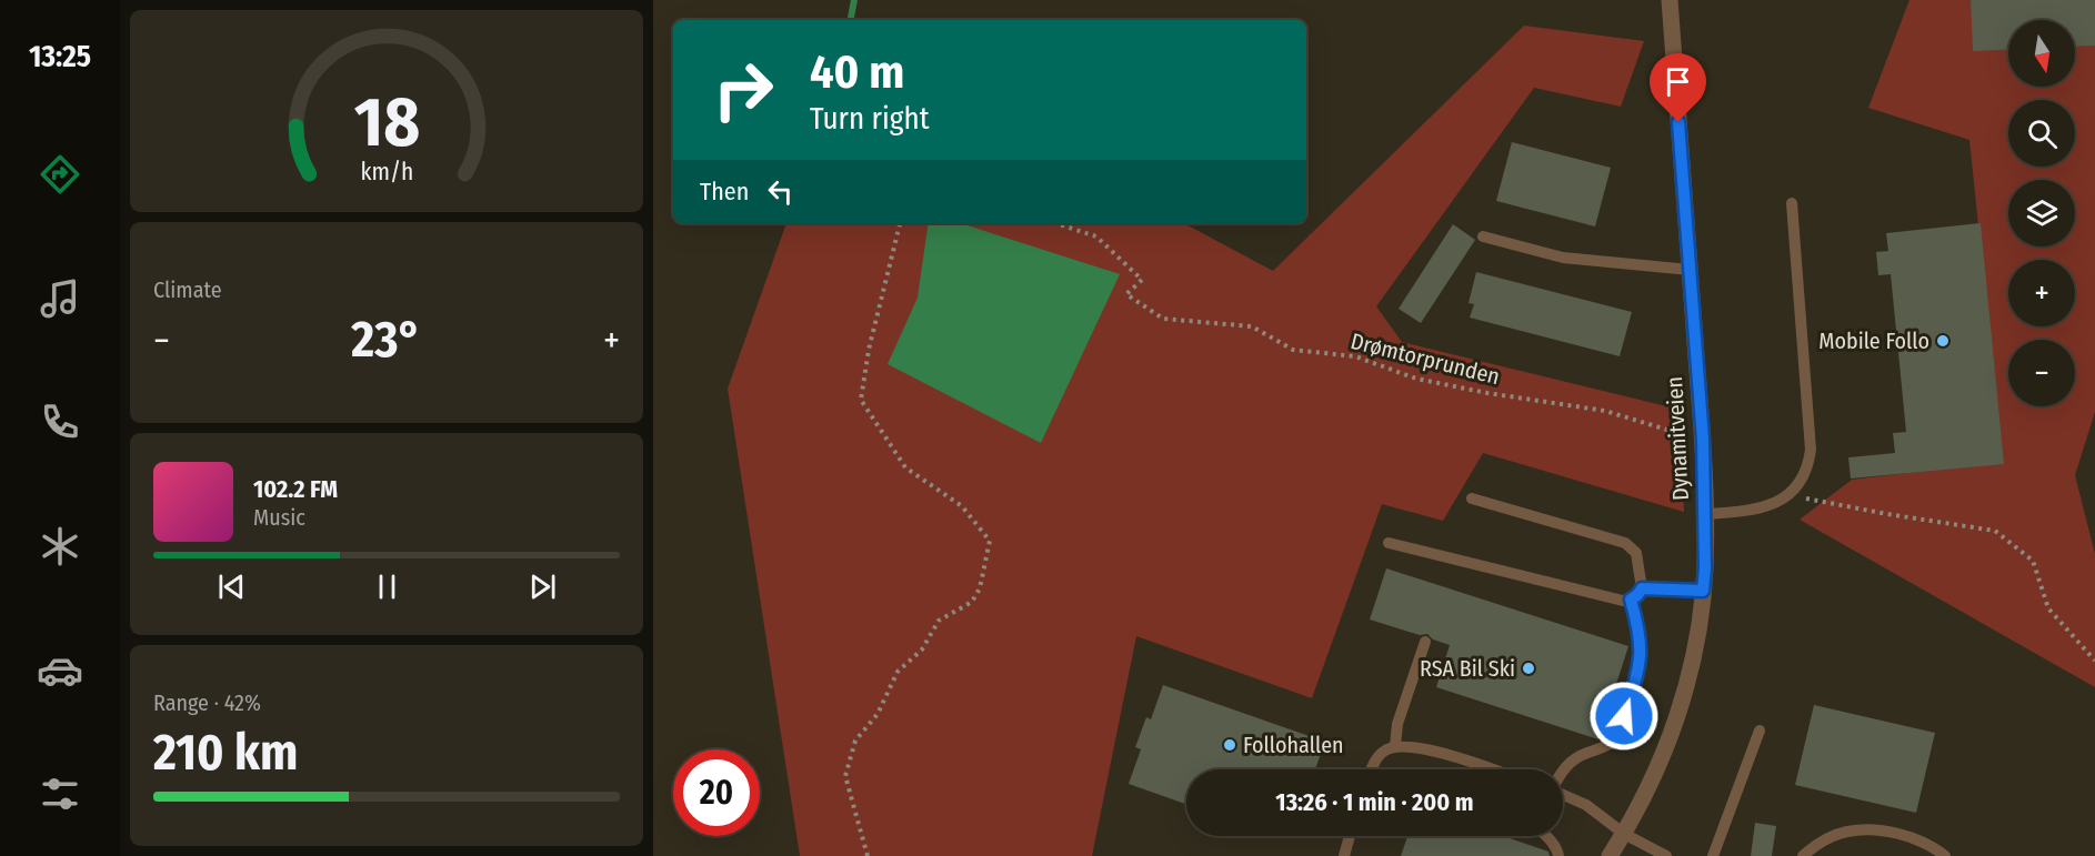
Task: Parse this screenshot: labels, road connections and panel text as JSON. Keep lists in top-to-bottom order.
{
  "streets": {
    "street": ["Dynamitveien"],
    "path": ["Drømtorprunden"]
  },
  "crossings": [
    ["Drømtorprunden", "Dynamitveien"]
  ],
  "places": ["Mobile Follo", "RSA Bil Ski", "Follohallen"],
  "north": "bottom",
  "page": {
    "tabs": "13:25",
    "map_buttons": ["+", "−"],
    "turn": ["40 m", "Turn right"],
    "then": "Then",
    "tile": [
      "Climate",
      ["Range · 42%", "210 km"]
    ],
    "heat": ["−", "23°", "+"],
    "song": ["102.2 FM", "Music"],
    "limit": "20",
    "trip": "13:26 · 1 min · 200 m",
    "gauge": ["18", "km/h"]
  }
}
